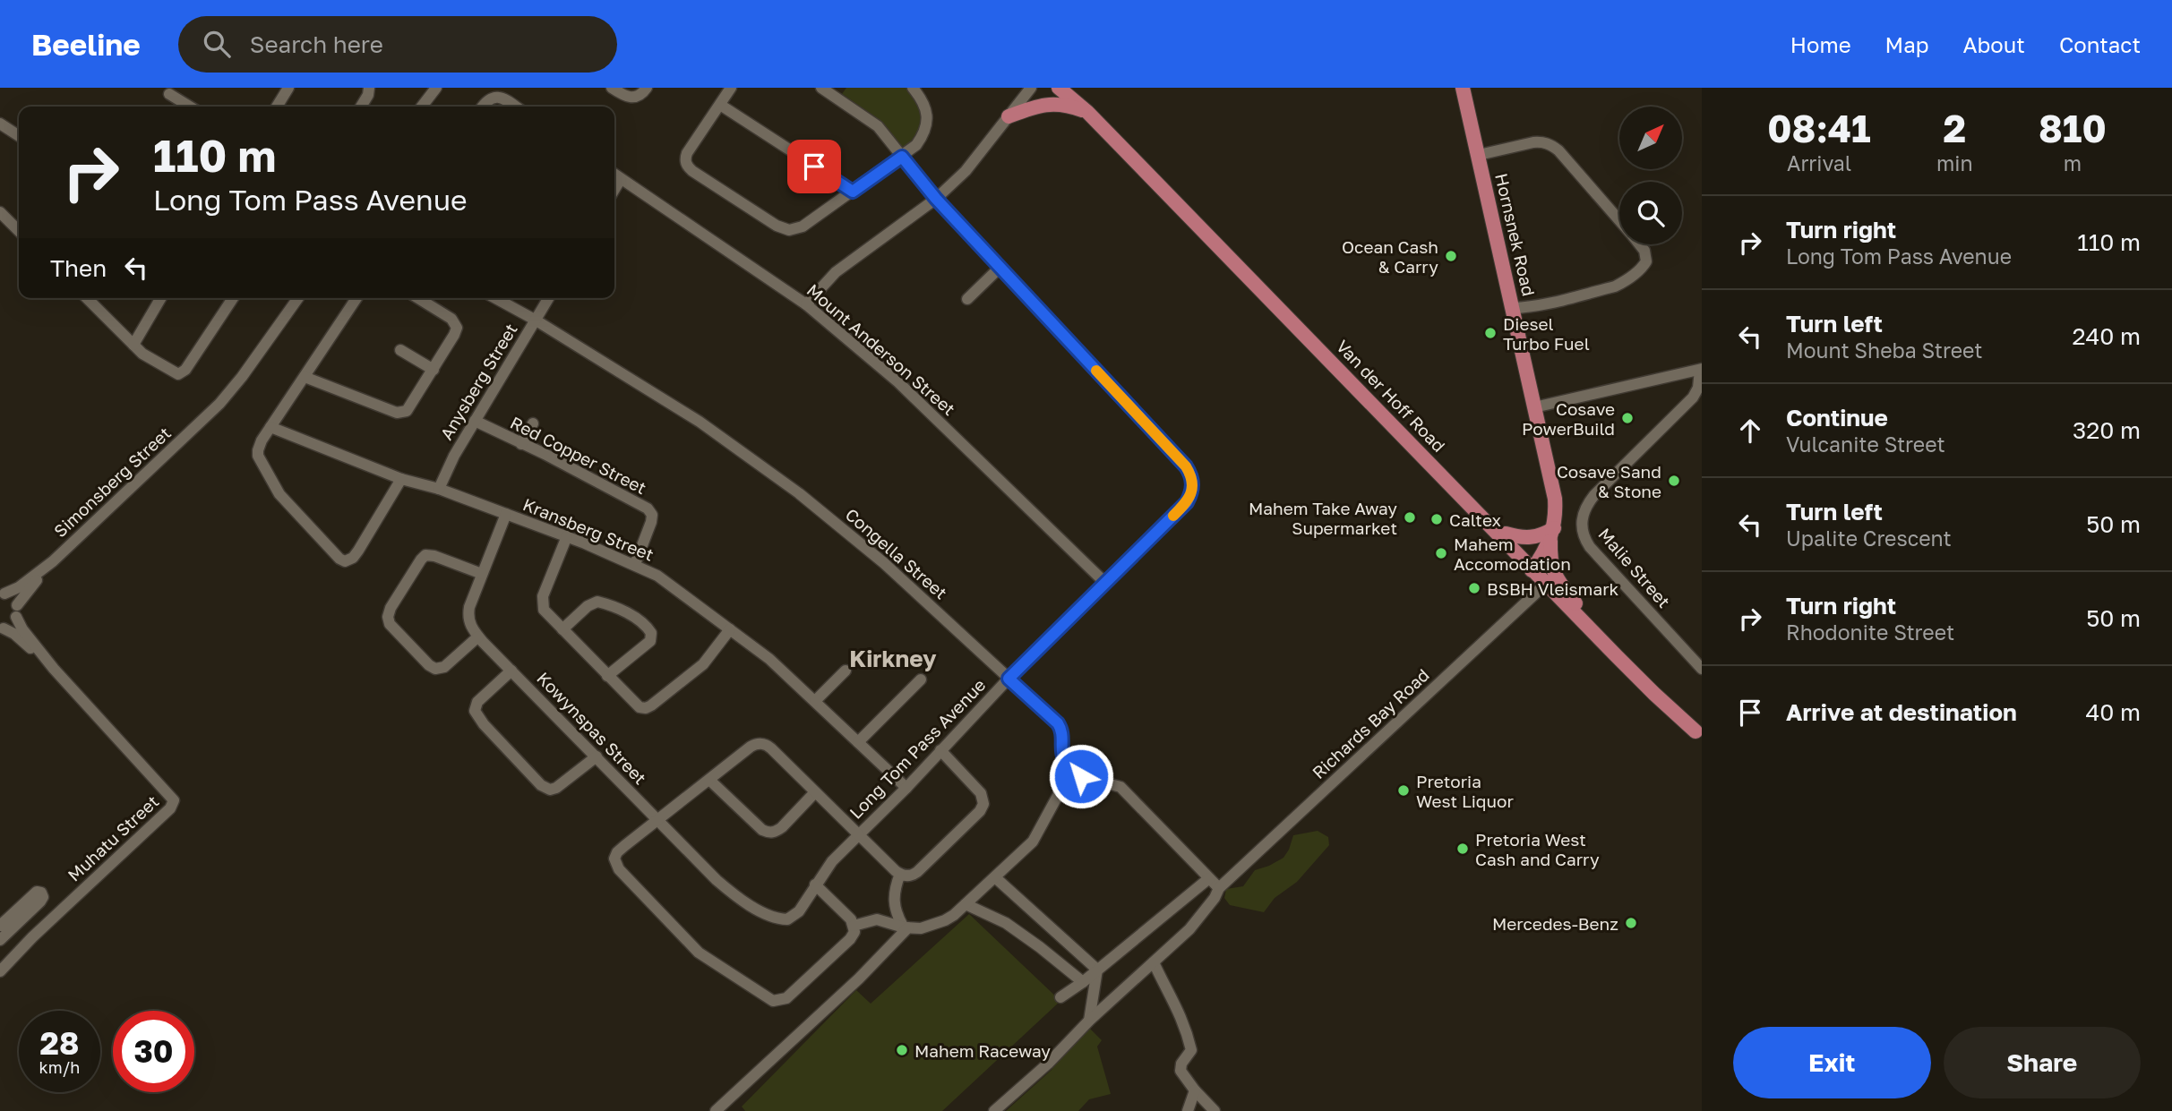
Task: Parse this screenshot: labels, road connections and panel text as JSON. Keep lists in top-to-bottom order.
{
  "streets": {
    "main road": ["Hornsnek Road", "Van der Hoff Road"],
    "street": [
      "Mount Anderson Street",
      "Anysberg Street",
      "Red Copper Street",
      "Simonsberg Street",
      "Kransberg Street",
      "Congella Street",
      "Malie Street",
      "Richards Bay Road",
      "Kowynspas Street",
      "Long Tom Pass Avenue",
      "Muhatu Street"
    ]
  },
  "crossings": [
    ["Hornsnek Road", "Van der Hoff Road"],
    ["Mount Anderson Street", "Long Tom Pass Avenue"],
    ["Anysberg Street", "Red Copper Street"],
    ["Anysberg Street", "Kransberg Street"],
    ["Anysberg Street", "Congella Street"],
    ["Van der Hoff Road", "Richards Bay Road"],
    ["Red Copper Street", "Kransberg Street"],
    ["Kransberg Street", "Kowynspas Street"],
    ["Kransberg Street", "Long Tom Pass Avenue"],
    ["Congella Street", "Long Tom Pass Avenue"],
    ["Kowynspas Street", "Long Tom Pass Avenue"]
  ],
  "districts": ["Kirkney"],
  "places": [
    "Ocean Cash & Carry",
    "Diesel Turbo Fuel",
    "Cosave PowerBuild",
    "Cosave Sand & Stone",
    "Mahem Take Away Supermarket",
    "Caltex",
    "Mahem Accomodation",
    "BSBH Vleismark",
    "Pretoria West Liquor",
    "Pretoria West Cash and Carry",
    "Mercedes-Benz",
    "Mahem Raceway"
  ],
  "north": "top right",
  "page": {
    "header": "Beeline",
    "search": "Search here",
    "nav": [
      "Home",
      "Map",
      "About",
      "Contact"
    ],
    "eta": [
      "08:41",
      "Arrival",
      "2",
      "min",
      "810",
      "m"
    ],
    "turn": ["110 m", "Long Tom Pass Avenue"],
    "list": [
      {
        "name": "Turn right",
        "note": "Long Tom Pass Avenue",
        "value": "110 m"
      },
      {
        "name": "Turn left",
        "note": "Mount Sheba Street",
        "value": "240 m"
      },
      {
        "name": "Continue",
        "note": "Vulcanite Street",
        "value": "320 m"
      },
      {
        "name": "Turn left",
        "note": "Upalite Crescent",
        "value": "50 m"
      },
      {
        "name": "Turn right",
        "note": "Rhodonite Street",
        "value": "50 m"
      },
      {
        "name": "Arrive at destination",
        "value": "40 m"
      }
    ],
    "then": "Then",
    "speed": "28 km/h",
    "limit": "30",
    "buttons": ["Exit", "Share"]
  }
}
